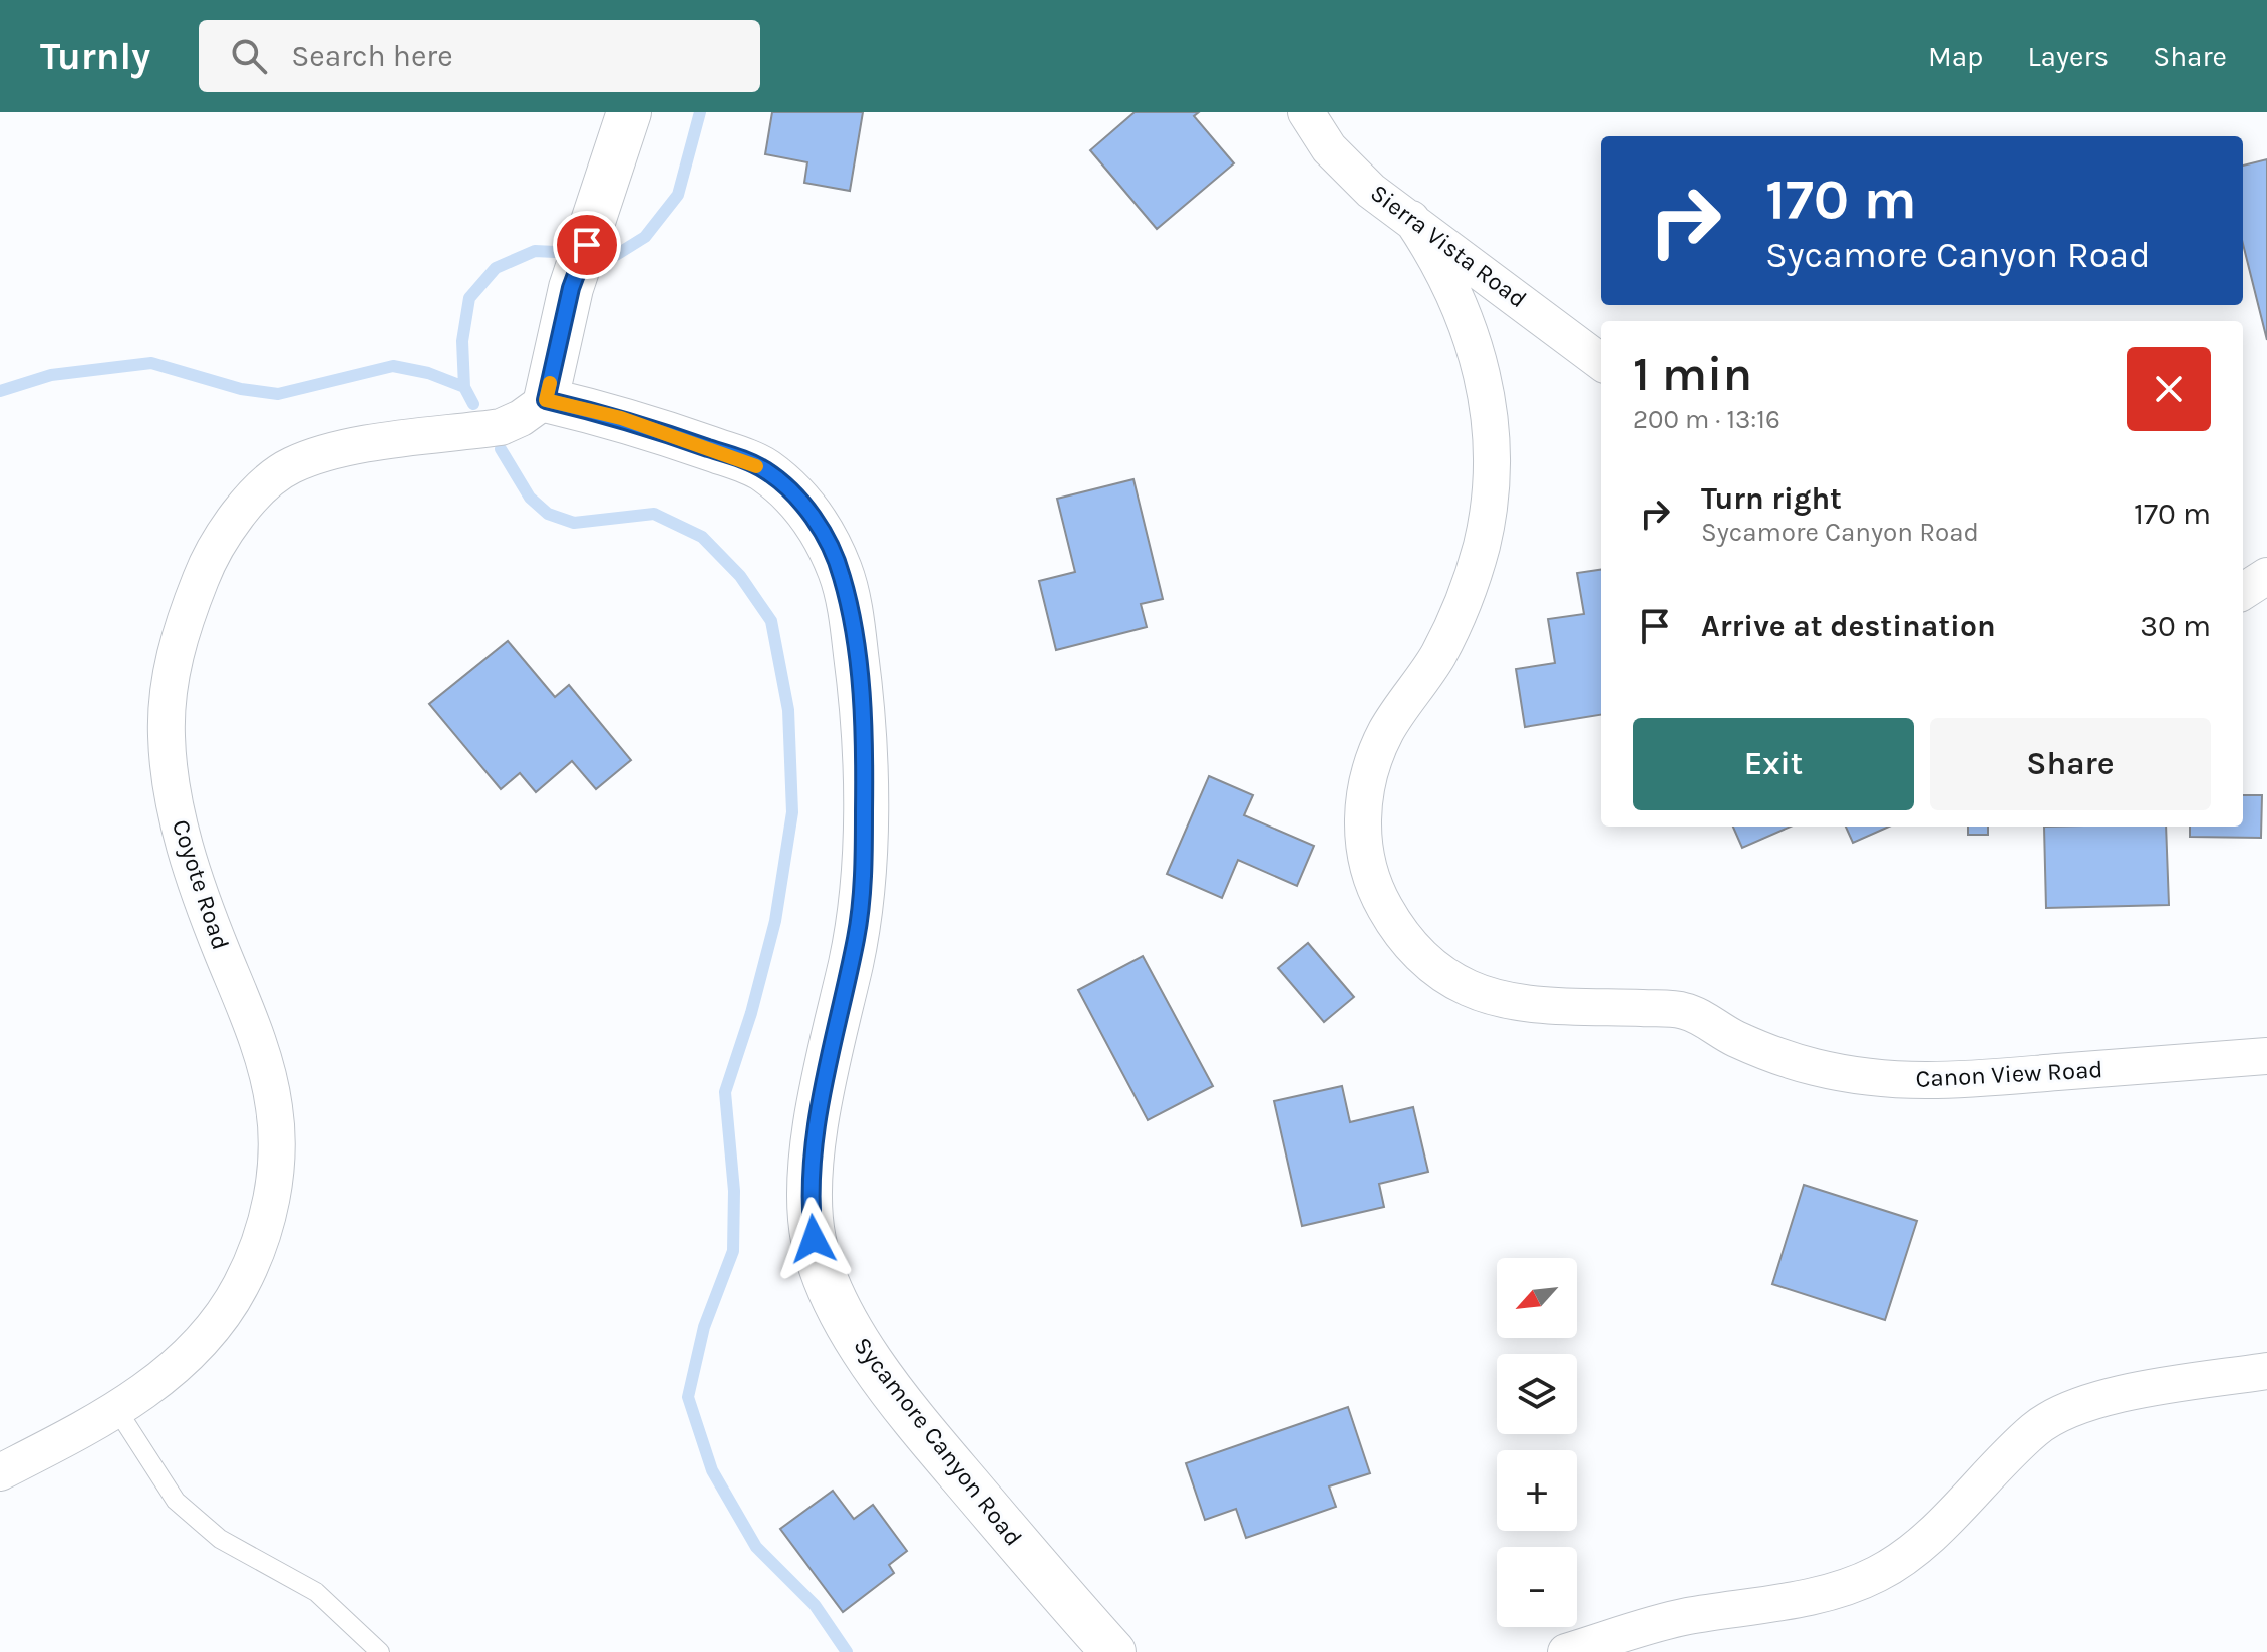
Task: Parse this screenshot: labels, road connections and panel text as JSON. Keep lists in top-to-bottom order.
{
  "streets": {
    "main road": ["Sycamore Canyon Road"],
    "street": ["Sierra Vista Road", "Coyote Road", "Canon View Road"]
  },
  "crossings": [
    ["Sierra Vista Road", "Canon View Road"],
    ["Coyote Road", "Sycamore Canyon Road"]
  ],
  "north": "bottom left",
  "page": {
    "header": "Turnly",
    "search": "Search here",
    "nav": ["Map", "Layers", "Share"],
    "turn": ["170 m", "Sycamore Canyon Road"],
    "heading": ["1 min", "200 m · 13:16"],
    "list": [
      {
        "name": "Turn right",
        "note": "Sycamore Canyon Road",
        "value": "170 m"
      },
      {
        "name": "Arrive at destination",
        "value": "30 m"
      }
    ],
    "buttons": ["Exit", "Share"],
    "map_buttons": ["+", "−"]
  }
}
